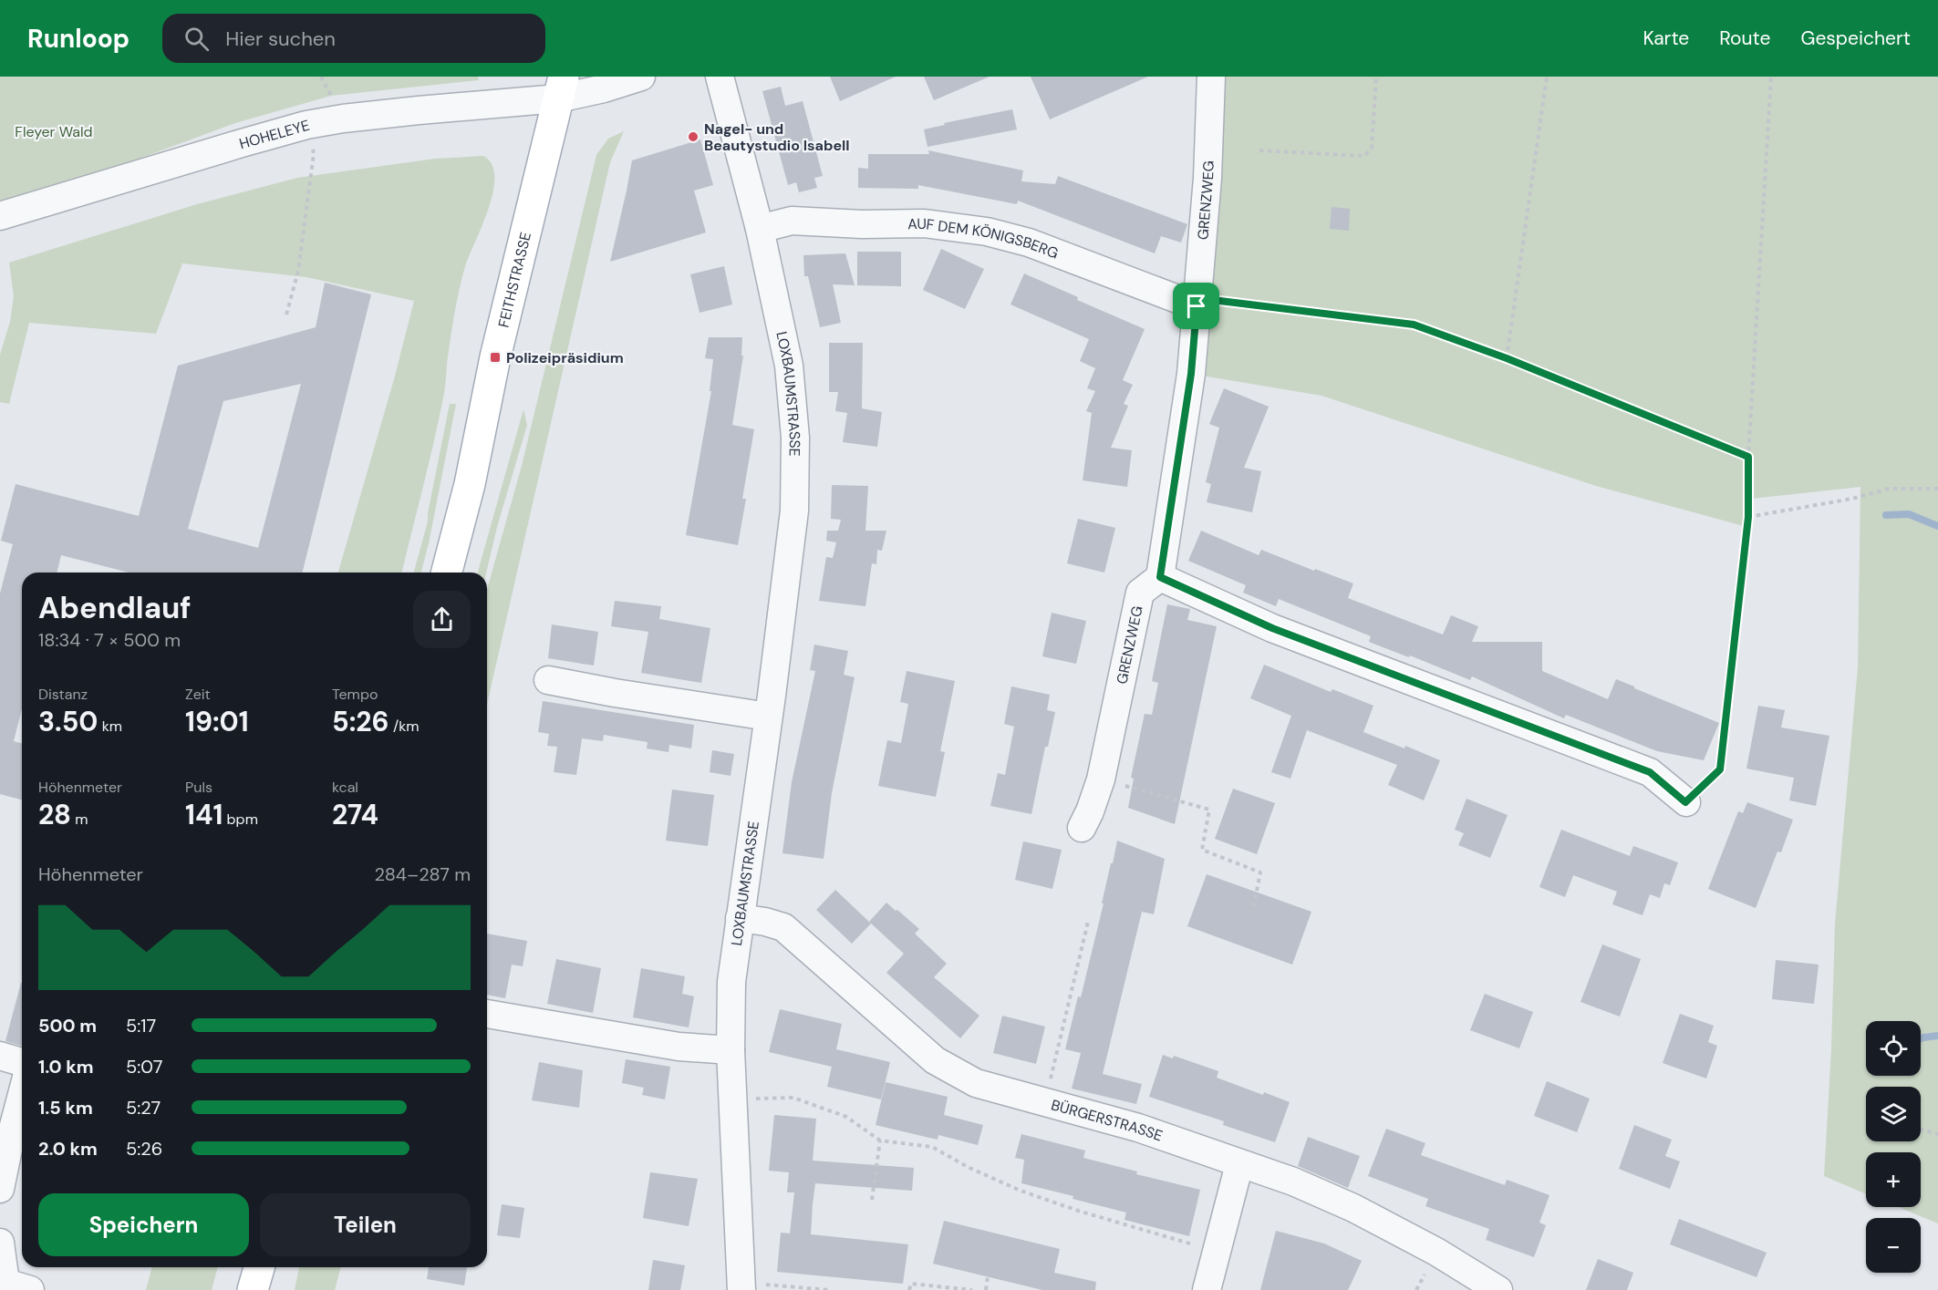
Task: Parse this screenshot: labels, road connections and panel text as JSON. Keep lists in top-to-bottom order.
{
  "streets": {
    "main road": ["FEITHSTRASSE"],
    "street": [
      "HOHELEYE",
      "GRENZWEG",
      "AUF DEM KÖNIGSBERG",
      "LOXBAUMSTRASSE",
      "BÜRGERSTRASSE"
    ]
  },
  "crossings": [
    ["HOHELEYE", "FEITHSTRASSE"],
    ["GRENZWEG", "AUF DEM KÖNIGSBERG"],
    ["AUF DEM KÖNIGSBERG", "LOXBAUMSTRASSE"],
    ["LOXBAUMSTRASSE", "BÜRGERSTRASSE"]
  ],
  "parks": ["Fleyer Wald"],
  "places": {
    "other": ["Nagel- und Beautystudio Isabell"],
    "transit": ["Polizeipräsidium"]
  },
  "page": {
    "header": "Runloop",
    "search": "Hier suchen",
    "nav": ["Karte", "Route", "Gespeichert"],
    "heading": ["Abendlauf", "18:34 · 7 × 500 m"],
    "stats": [
      ["Distanz", "3.50 km"],
      ["Zeit", "19:01"],
      ["Tempo", "5:26 /km"],
      ["Höhenmeter", "28 m"],
      ["Puls", "141 bpm"],
      ["kcal", "274"]
    ],
    "chart": ["Höhenmeter", "284–287 m"],
    "list": [
      {
        "name": "500 m",
        "note": "5:17"
      },
      {
        "name": "1.0 km",
        "note": "5:07"
      },
      {
        "name": "1.5 km",
        "note": "5:27"
      },
      {
        "name": "2.0 km",
        "note": "5:26"
      }
    ],
    "map_buttons": ["+", "−"],
    "buttons": ["Speichern", "Teilen"]
  }
}
